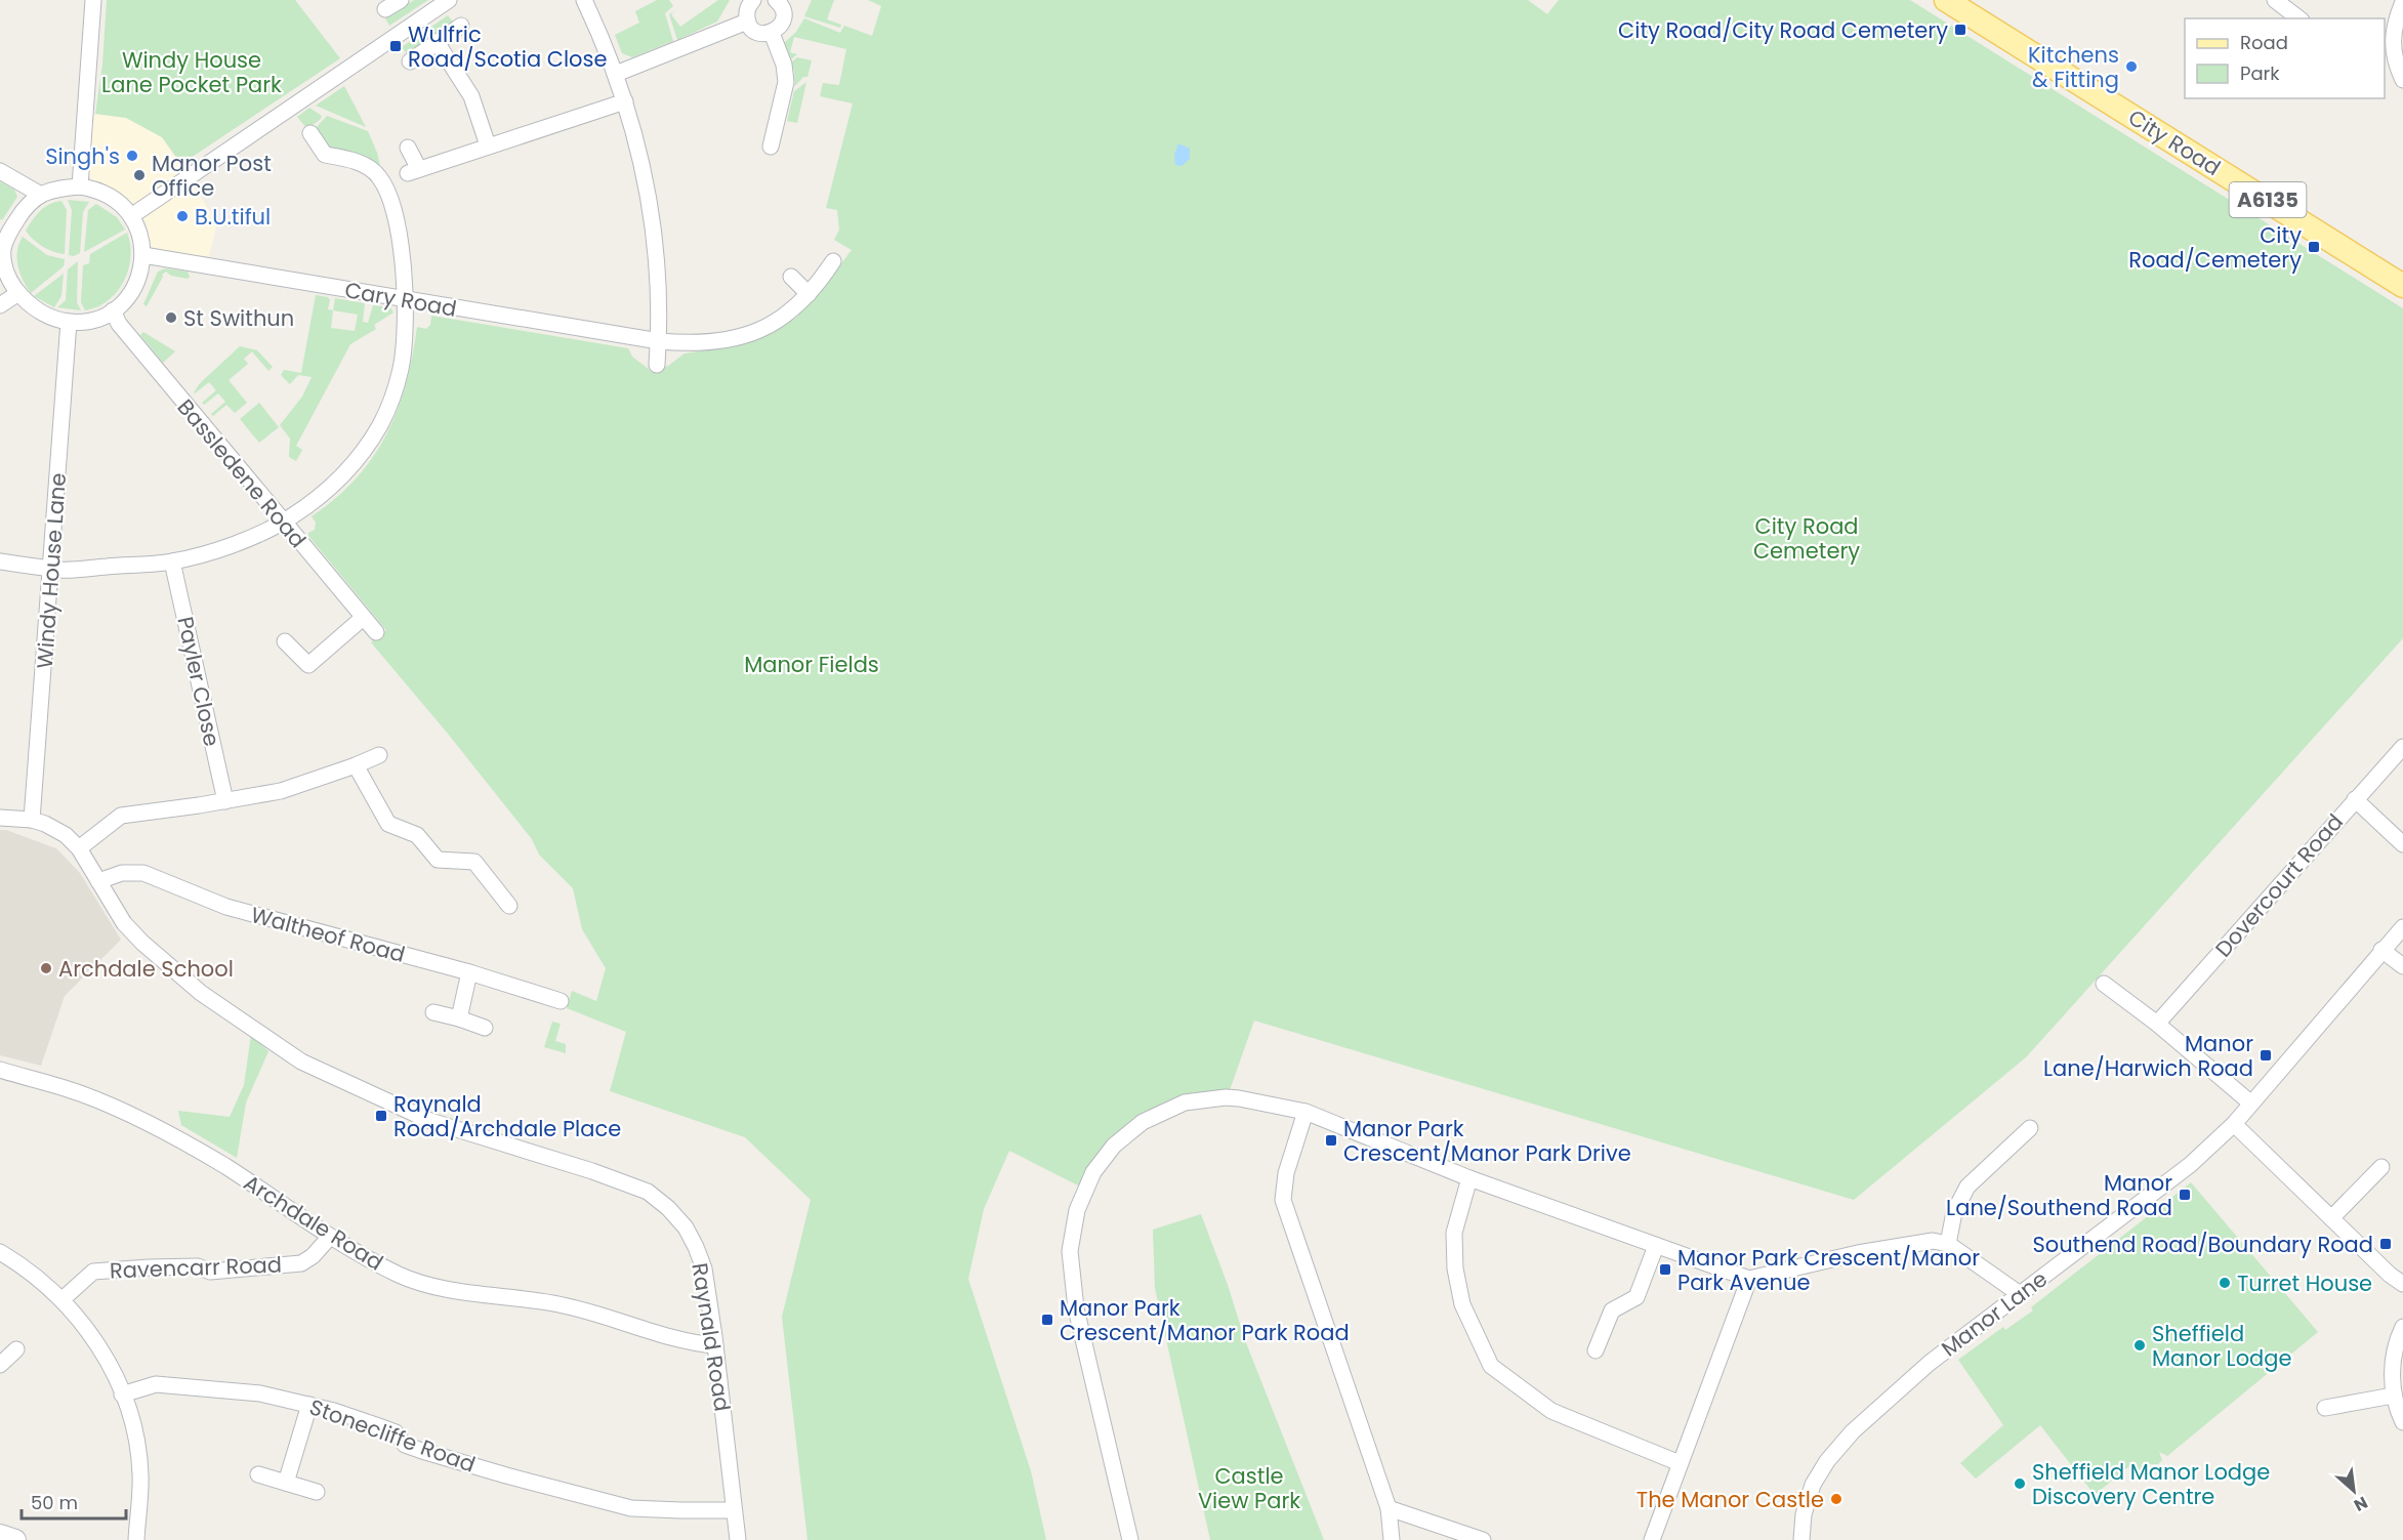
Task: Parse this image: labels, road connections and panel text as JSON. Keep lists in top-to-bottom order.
{
  "streets": {
    "main road": ["City Road", "A6135"],
    "street": [
      "Cary Road",
      "Bassledene Road",
      "Windy House Lane",
      "Payler Close",
      "Dovercourt Road",
      "Waltheof Road",
      "Archdale Road",
      "Ravencarr Road",
      "Manor Lane",
      "Raynald Road",
      "Stonecliffe Road"
    ]
  },
  "crossings": [
    ["Cary Road", "Bassledene Road"],
    ["Cary Road", "Windy House Lane"],
    ["Bassledene Road", "Windy House Lane"],
    ["Windy House Lane", "Raynald Road"],
    ["Waltheof Road", "Raynald Road"],
    ["Archdale Road", "Ravencarr Road"],
    ["Archdale Road", "Raynald Road"],
    ["Raynald Road", "Stonecliffe Road"]
  ],
  "parks": [
    "Windy House Lane Pocket Park",
    "City Road Cemetery",
    "Manor Fields",
    "Castle View Park"
  ],
  "places": {
    "transit": [
      "City Road/City Road Cemetery",
      "Wulfric Road/Scotia Close",
      "City Road/Cemetery",
      "Manor Lane/Harwich Road",
      "Raynald Road/Archdale Place",
      "Manor Park Crescent/Manor Park Drive",
      "Manor Lane/Southend Road",
      "Southend Road/Boundary Road",
      "Manor Park Crescent/Manor Park Avenue",
      "Manor Park Crescent/Manor Park Road"
    ],
    "other": [
      "Kitchens & Fitting",
      "Singh's",
      "Manor Post Office",
      "B.U.tiful",
      "St Swithun",
      "Archdale School",
      "Turret House",
      "Sheffield Manor Lodge",
      "Sheffield Manor Lodge Discovery Centre",
      "The Manor Castle"
    ]
  },
  "legend": ["Road", "Park"],
  "scale_bar": "50 m",
  "north": "bottom right"
}
